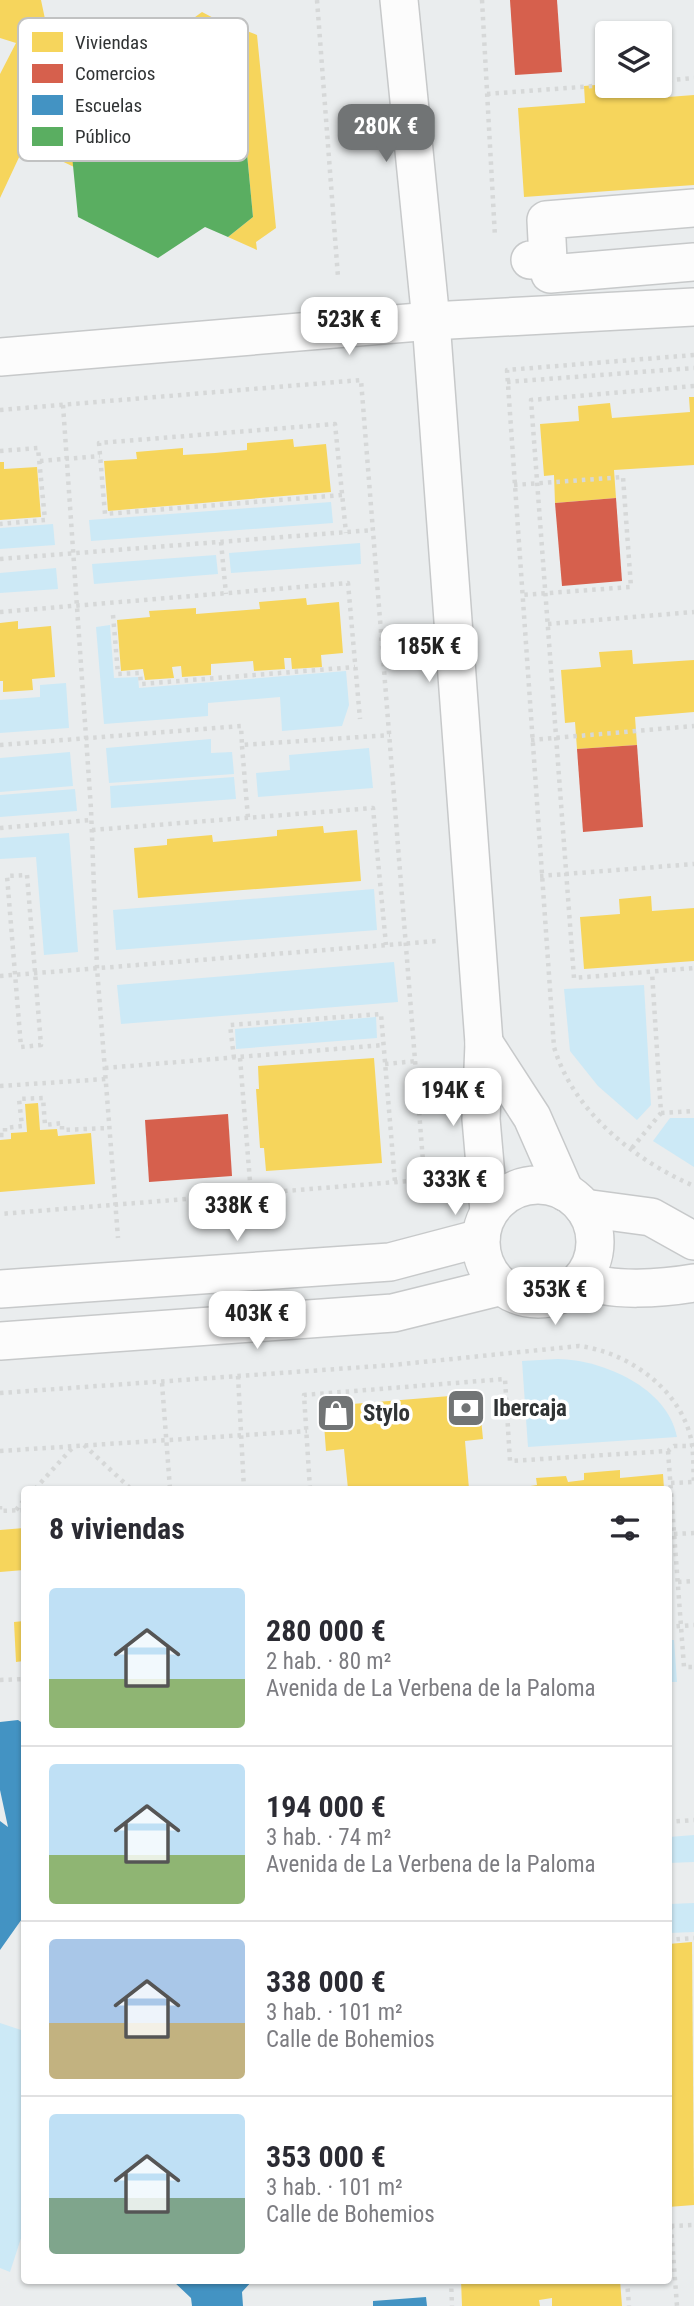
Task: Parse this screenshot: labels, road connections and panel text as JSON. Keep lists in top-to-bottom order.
{
  "places": {
    "bank": ["Ibercaja"],
    "shop": ["Stylo"]
  },
  "legend": [
    "Viviendas",
    "Comercios",
    "Escuelas",
    "Público"
  ],
  "page": {
    "price": [
      "280K €",
      "523K €",
      "185K €",
      "194K €",
      "333K €",
      "338K €",
      "353K €",
      "403K €"
    ],
    "heading": "8 viviendas",
    "list": [
      {
        "name": "280 000 €",
        "note": "2 hab. · 80 m² · Avenida de La Verbena de la Paloma"
      },
      {
        "name": "194 000 €",
        "note": "3 hab. · 74 m² · Avenida de La Verbena de la Paloma"
      },
      {
        "name": "338 000 €",
        "note": "3 hab. · 101 m² · Calle de Bohemios"
      },
      {
        "name": "353 000 €",
        "note": "3 hab. · 101 m² · Calle de Bohemios"
      }
    ]
  }
}
